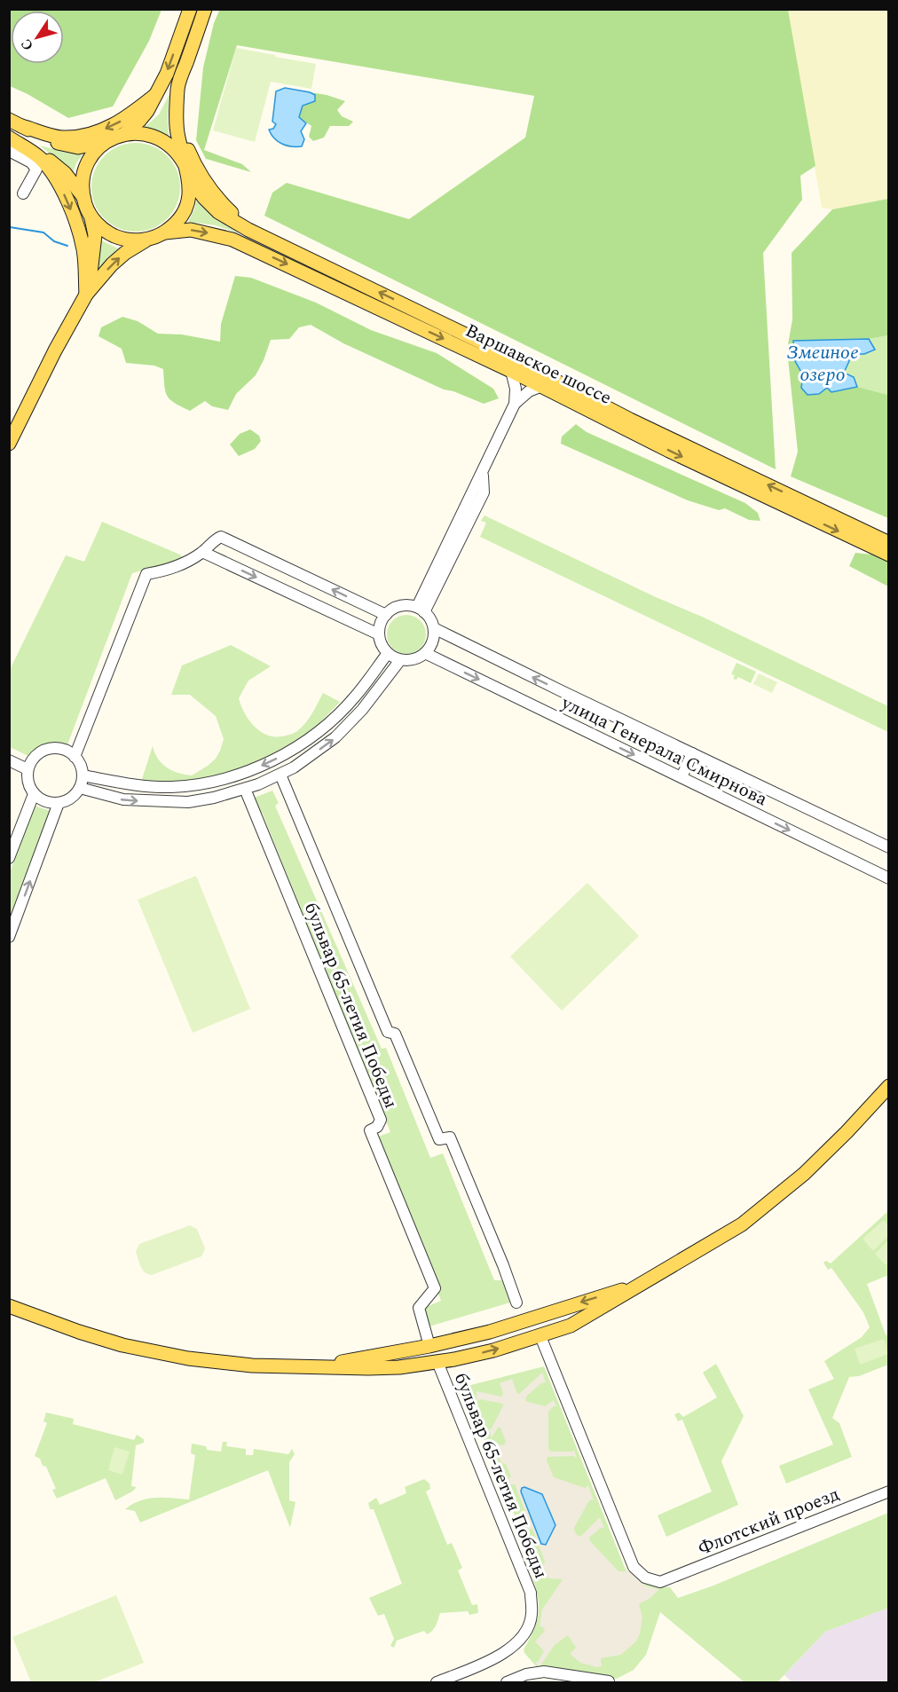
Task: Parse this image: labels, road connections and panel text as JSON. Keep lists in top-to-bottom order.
{
  "streets": {
    "main road": ["Варшавское шоссе"],
    "street": ["улица Генерала Смирнова", "бульвар 65-летия Победы", "Флотский проезд"]
  },
  "water": ["Змеиное озеро"],
  "north": "bottom left"
}
